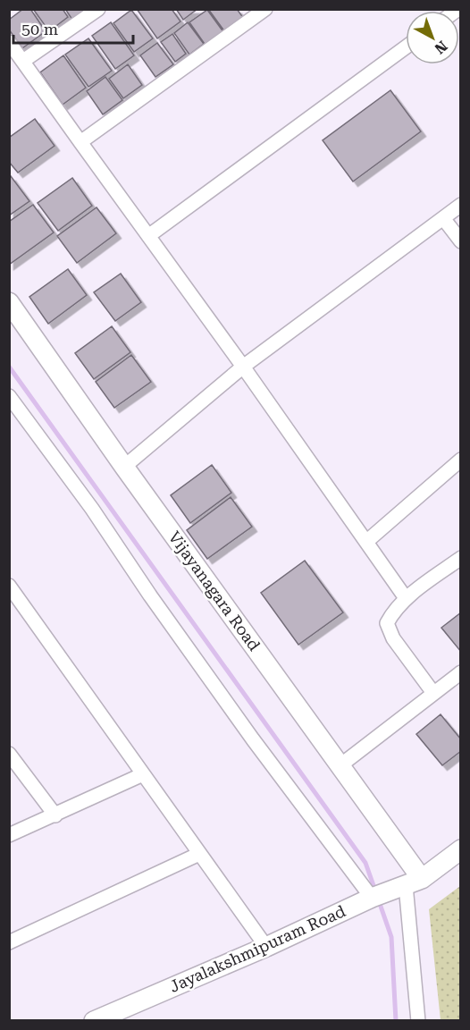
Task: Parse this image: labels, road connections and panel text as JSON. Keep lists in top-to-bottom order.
{
  "streets": {
    "street": ["Vijayanagara Road", "Jayalakshmipuram Road"]
  },
  "crossings": [
    ["Vijayanagara Road", "Jayalakshmipuram Road"]
  ],
  "scale_bar": "50 m",
  "north": "bottom right"
}
